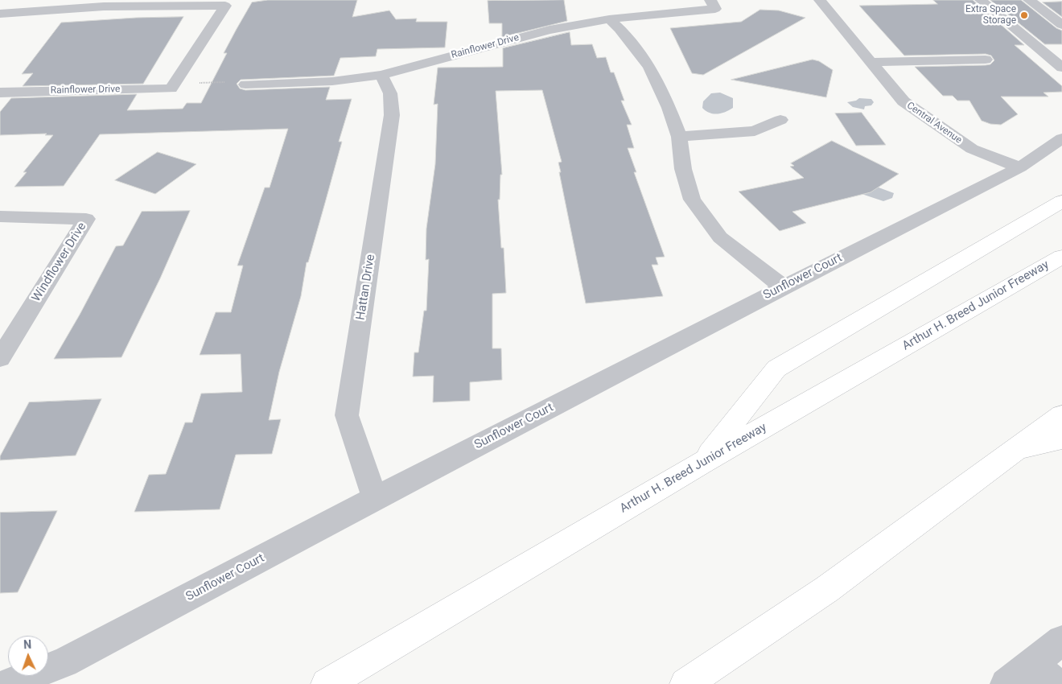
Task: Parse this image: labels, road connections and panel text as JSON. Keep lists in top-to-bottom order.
{
  "streets": {
    "highway": ["Arthur H. Breed Junior Freeway"],
    "street": [
      "Rainflower Drive",
      "Central Avenue",
      "Windflower Drive",
      "Sunflower Court",
      "Hattan Drive"
    ]
  },
  "crossings": [
    ["Rainflower Drive", "Hattan Drive"],
    ["Central Avenue", "Sunflower Court"],
    ["Sunflower Court", "Hattan Drive"]
  ],
  "places": ["Extra Space Storage"],
  "north": "top"
}
